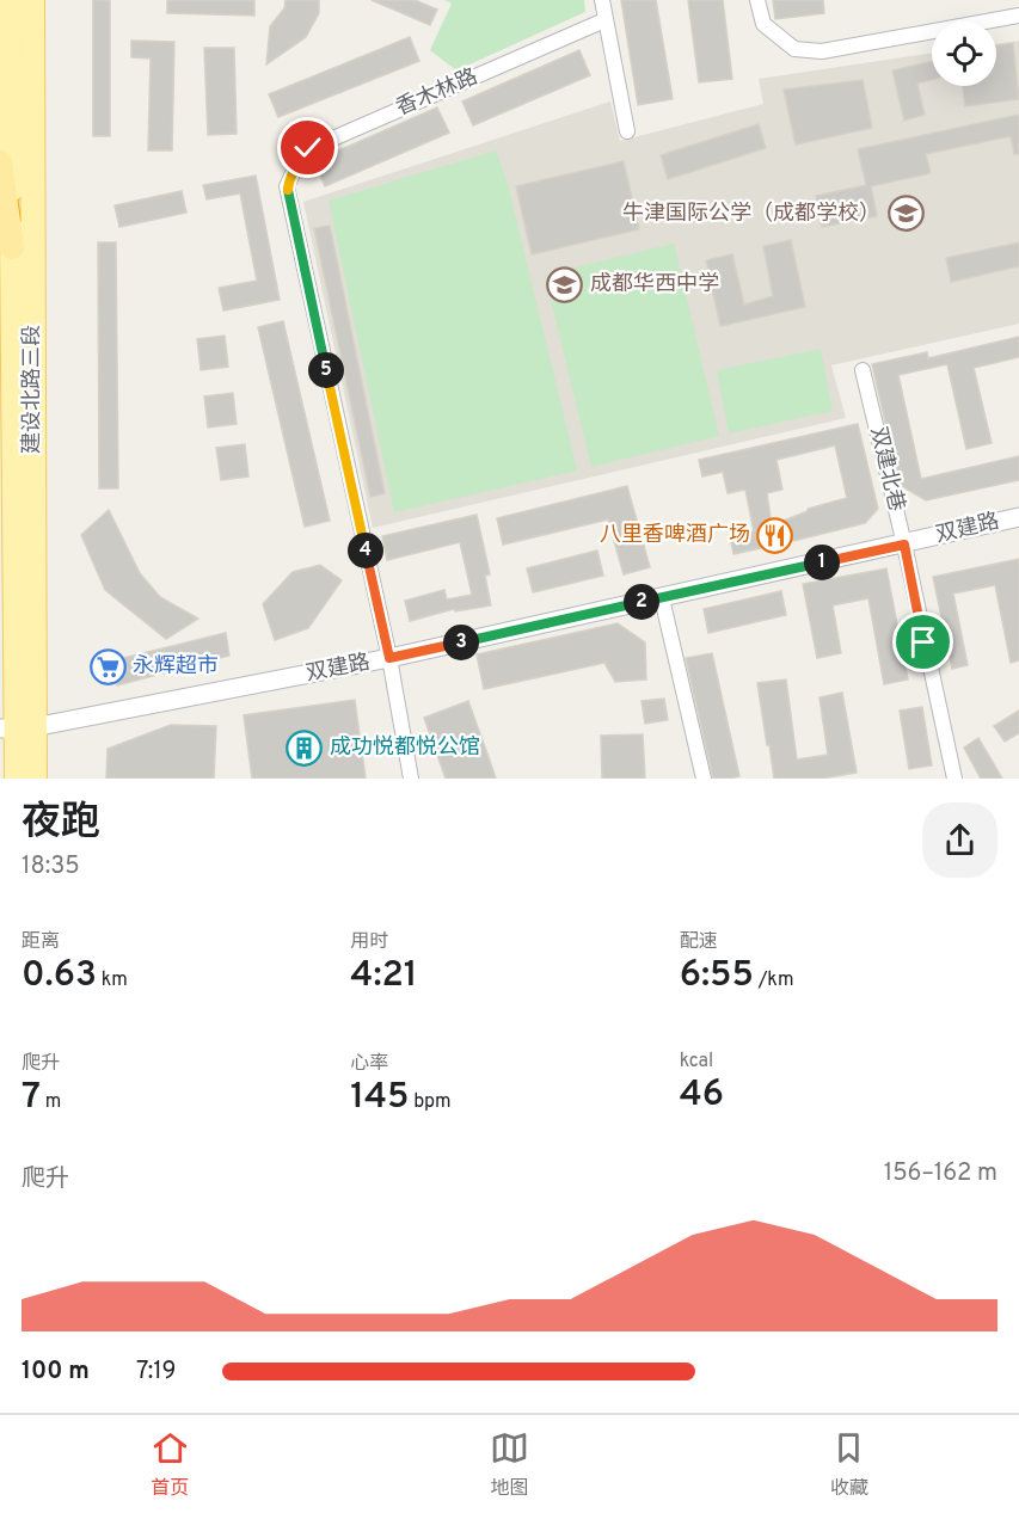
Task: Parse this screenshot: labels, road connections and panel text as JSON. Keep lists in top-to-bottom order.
{
  "streets": {
    "main road": ["建设北路三段"],
    "street": ["香木林路", "双建北巷", "双建路"]
  },
  "crossings": [
    ["香木林路", "双建路"],
    ["建设北路三段", "双建路"],
    ["双建北巷", "双建路"]
  ],
  "places": {
    "school or university": ["牛津国际公学（成都学校）", "成都华西中学"],
    "restaurant": ["八里香啤酒广场"],
    "supermarket": ["永辉超市"],
    "building": ["成功悦都悦公馆"]
  },
  "page": {
    "pins": [
      "5",
      "4",
      "1",
      "2",
      "3"
    ],
    "heading": ["夜跑", "18:35"],
    "stats": [
      ["距离", "0.63 km"],
      ["用时", "4:21"],
      ["配速", "6:55 /km"],
      ["爬升", "7 m"],
      ["心率", "145 bpm"],
      ["kcal", "46"]
    ],
    "chart": ["爬升", "156–162 m"],
    "list": [
      {
        "name": "100 m",
        "note": "7:19"
      }
    ],
    "tabs": ["首页", "地图", "收藏"]
  }
}
